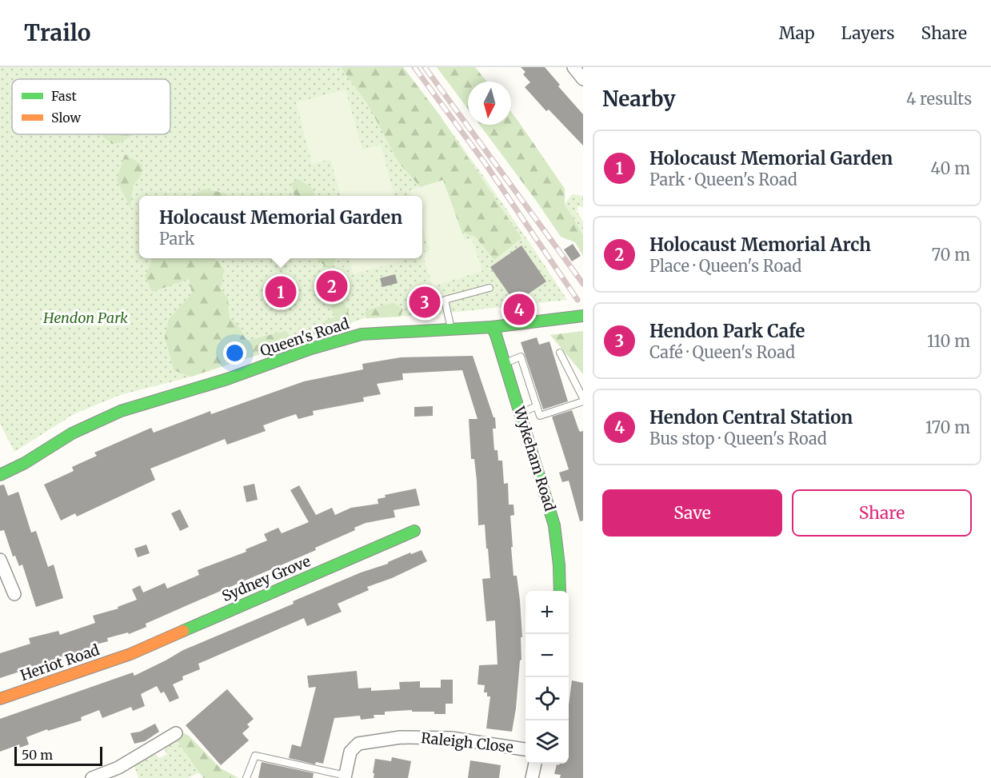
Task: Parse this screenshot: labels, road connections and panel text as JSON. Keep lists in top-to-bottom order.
{
  "streets": {
    "street": [
      "Queen's Road",
      "Wykeham Road",
      "Sydney Grove",
      "Heriot Road",
      "Raleigh Close"
    ]
  },
  "crossings": [
    ["Queen's Road", "Wykeham Road"],
    ["Sydney Grove", "Heriot Road"]
  ],
  "parks": ["Hendon Park"],
  "legend": ["Fast", "Slow"],
  "scale_bar": "50 m",
  "north": "bottom",
  "page": {
    "header": "Trailo",
    "nav": ["Map", "Layers", "Share"],
    "heading": ["Nearby", "4 results"],
    "list": [
      {
        "mark": "1",
        "name": "Holocaust Memorial Garden",
        "note": "Park · Queen's Road",
        "value": "40 m"
      },
      {
        "mark": "2",
        "name": "Holocaust Memorial Arch",
        "note": "Place · Queen's Road",
        "value": "70 m"
      },
      {
        "mark": "3",
        "name": "Hendon Park Cafe",
        "note": "Café · Queen's Road",
        "value": "110 m"
      },
      {
        "mark": "4",
        "name": "Hendon Central Station",
        "note": "Bus stop · Queen's Road",
        "value": "170 m"
      }
    ],
    "popup": ["Holocaust Memorial Garden", "Park"],
    "pins": [
      "2",
      "1",
      "3",
      "4"
    ],
    "buttons": ["Save", "Share"],
    "map_buttons": ["+", "−"],
    "scale": "50 m"
  }
}
